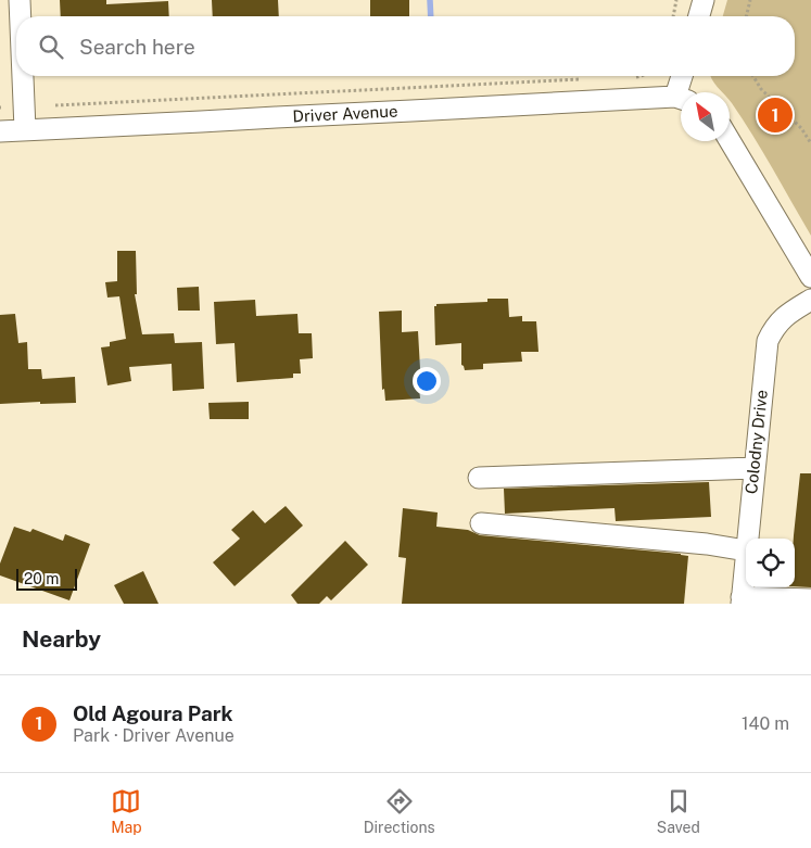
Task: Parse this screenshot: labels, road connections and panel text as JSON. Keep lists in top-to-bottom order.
{
  "streets": {
    "street": ["Driver Avenue", "Colodny Drive"]
  },
  "scale_bar": "20 m",
  "north": "top left",
  "page": {
    "search": "Search here",
    "pins": "1",
    "scale": "20 m",
    "heading": "Nearby",
    "list": [
      {
        "mark": "1",
        "name": "Old Agoura Park",
        "note": "Park · Driver Avenue",
        "value": "140 m"
      }
    ],
    "nav": ["Map", "Directions", "Saved"]
  }
}
